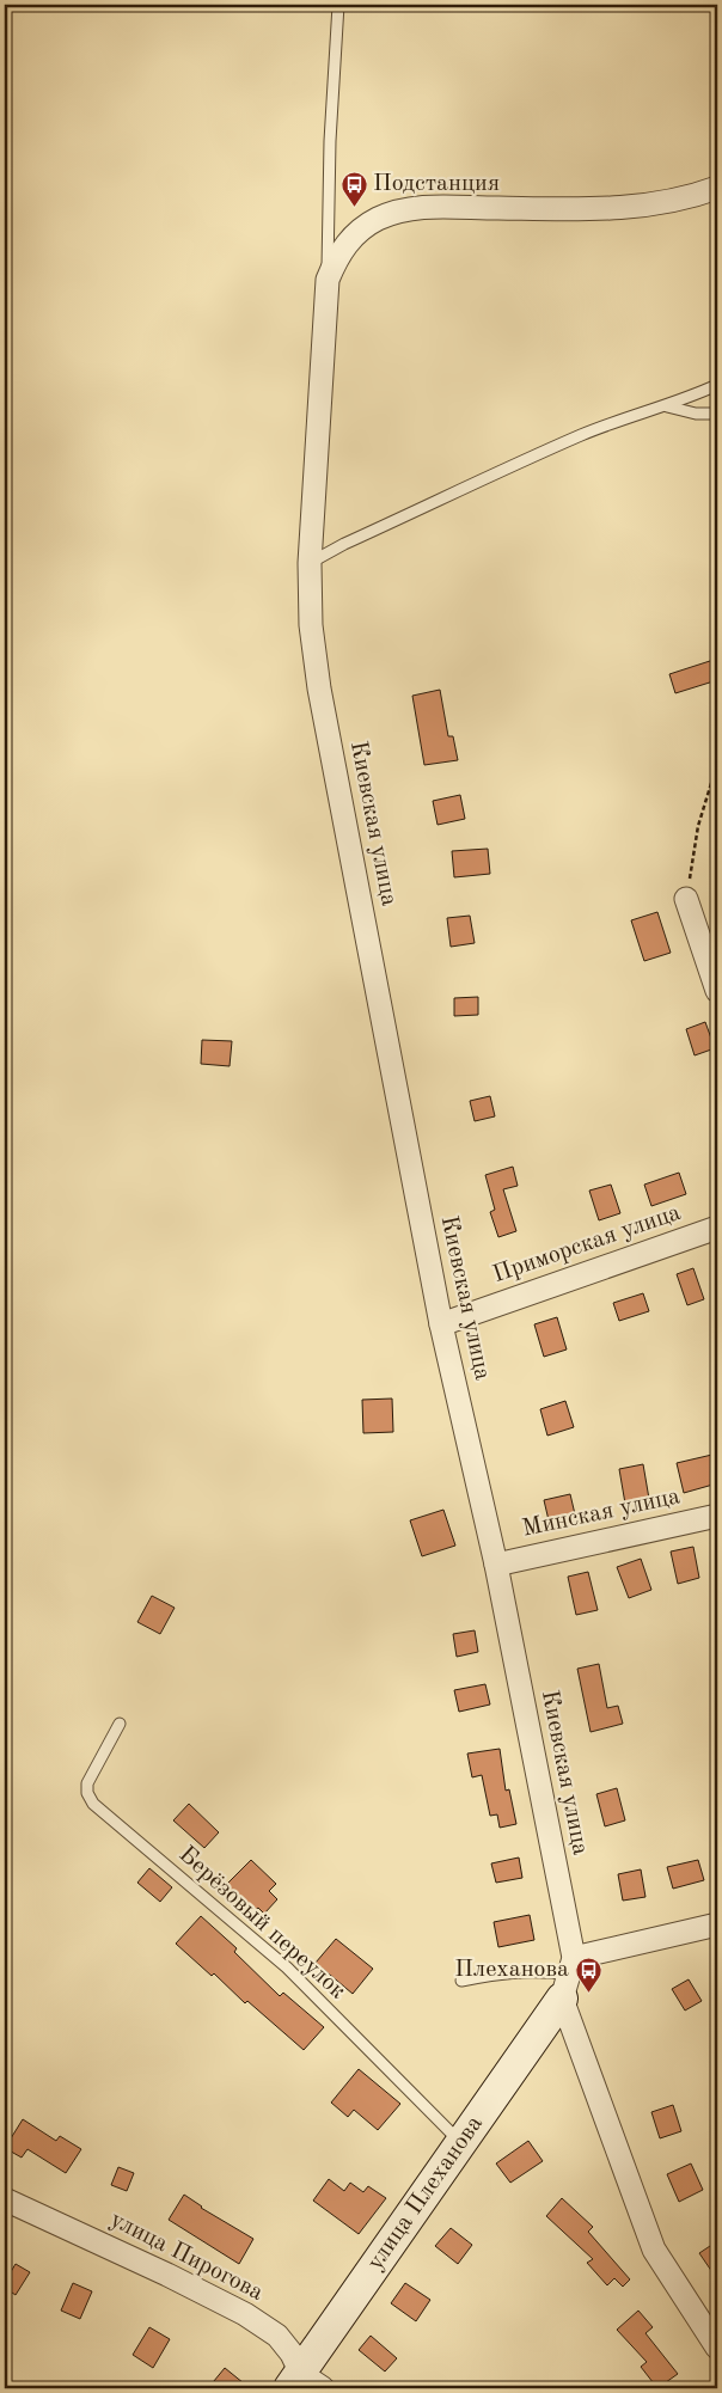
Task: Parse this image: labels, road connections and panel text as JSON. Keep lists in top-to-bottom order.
{
  "streets": {
    "street": [
      "Киевская улица",
      "Приморская улица",
      "Минская улица",
      "улица Плеханова",
      "улица Пирогова"
    ],
    "lane": ["Берёзовый переулок"]
  },
  "crossings": [
    ["Киевская улица", "Приморская улица"],
    ["Киевская улица", "Минская улица"],
    ["Киевская улица", "улица Плеханова"],
    ["Берёзовый переулок", "улица Плеханова"],
    ["улица Плеханова", "улица Пирогова"]
  ],
  "places": {
    "bus stop": ["Подстанция", "Плеханова"]
  }
}
